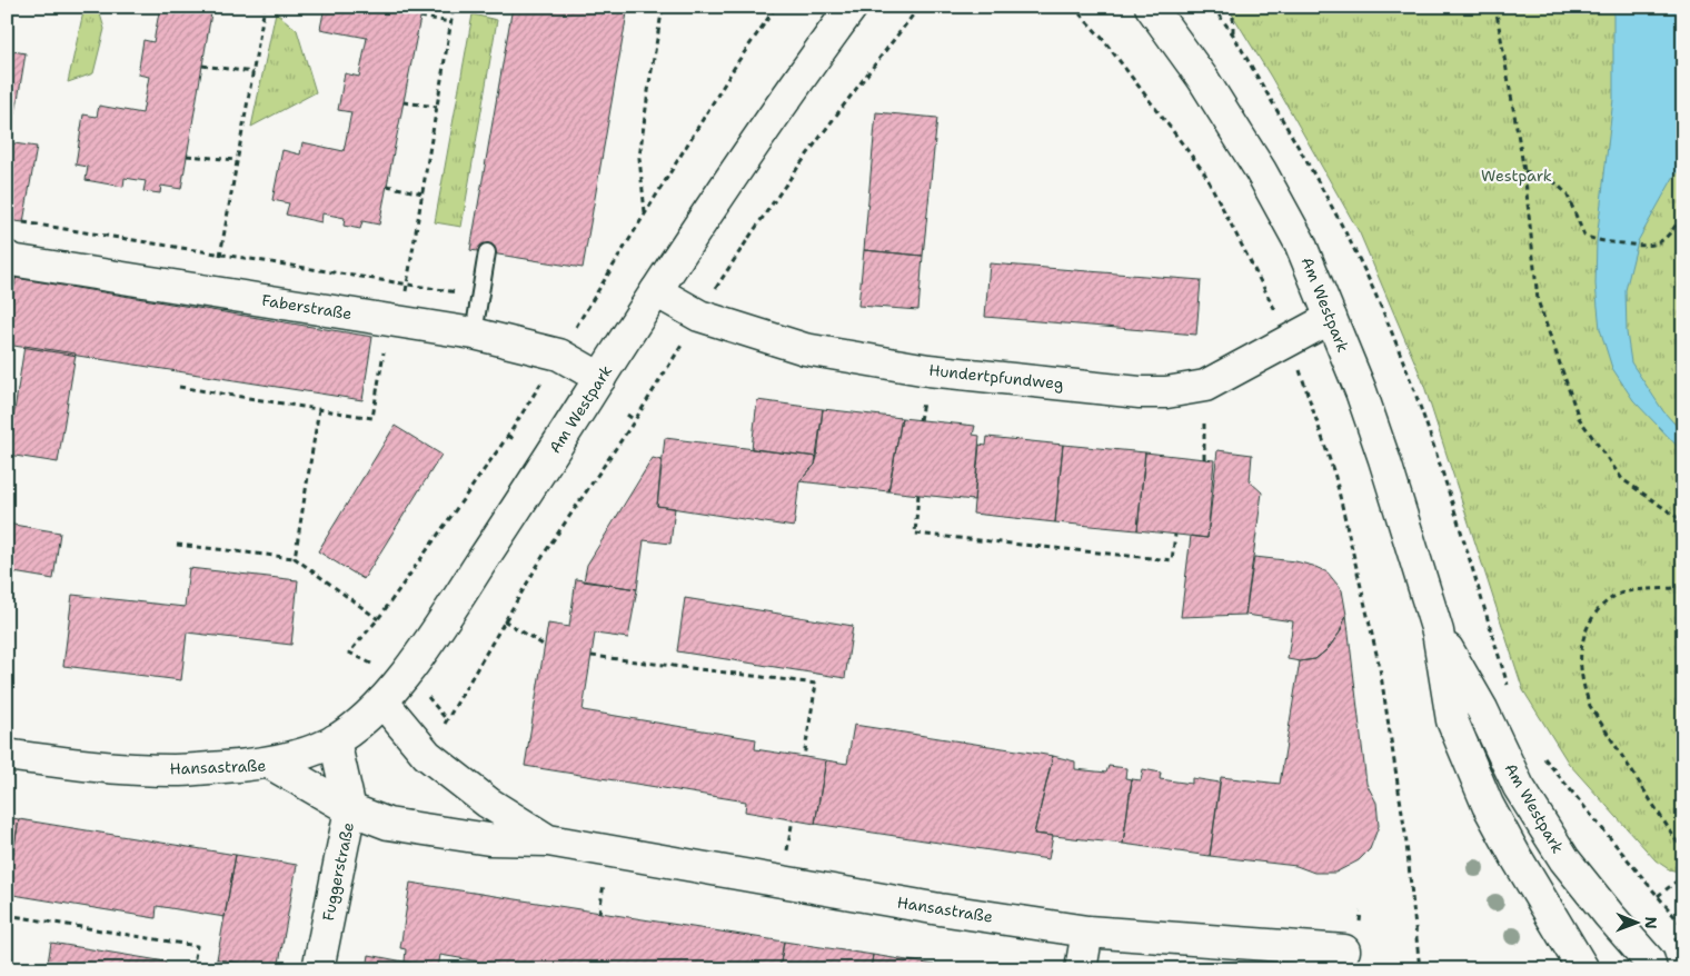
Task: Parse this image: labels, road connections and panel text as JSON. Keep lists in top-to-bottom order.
{
  "streets": {
    "street": [
      "Am Westpark",
      "Faberstraße",
      "Hundertpfundweg",
      "Hansastraße",
      "Fuggerstraße"
    ]
  },
  "crossings": [
    ["Am Westpark", "Faberstraße"],
    ["Am Westpark", "Hundertpfundweg"],
    ["Am Westpark", "Hansastraße"],
    ["Am Westpark", "Fuggerstraße"],
    ["Hansastraße", "Fuggerstraße"]
  ],
  "parks": ["Westpark"],
  "north": "right"
}
